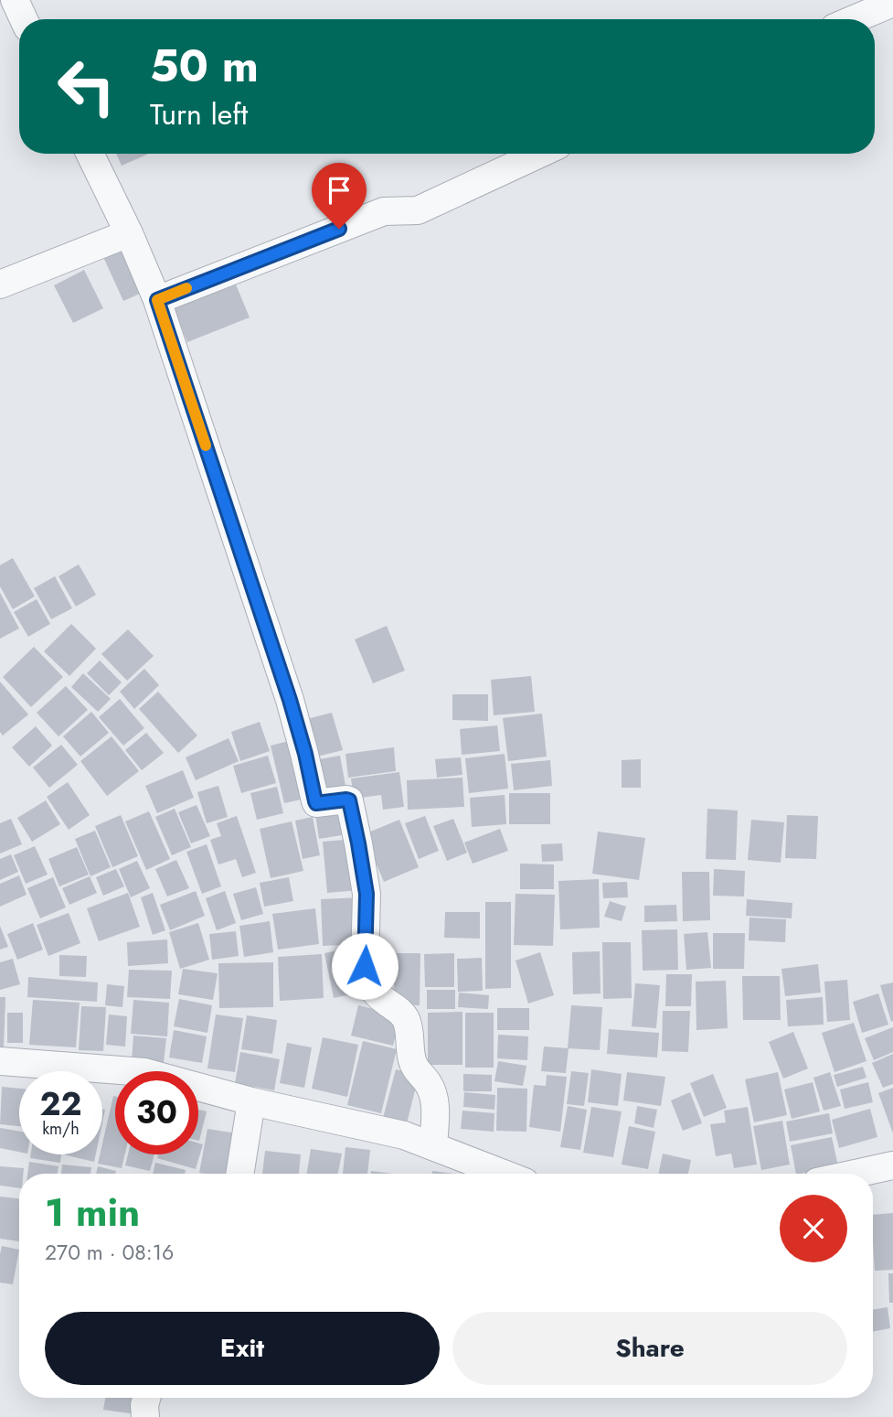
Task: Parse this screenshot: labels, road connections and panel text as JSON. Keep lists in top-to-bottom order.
{
  "page": {
    "turn": ["50 m", "Turn left"],
    "speed": "22 km/h",
    "limit": "30",
    "heading": ["1 min", "270 m · 08:16"],
    "buttons": ["Exit", "Share"]
  }
}
